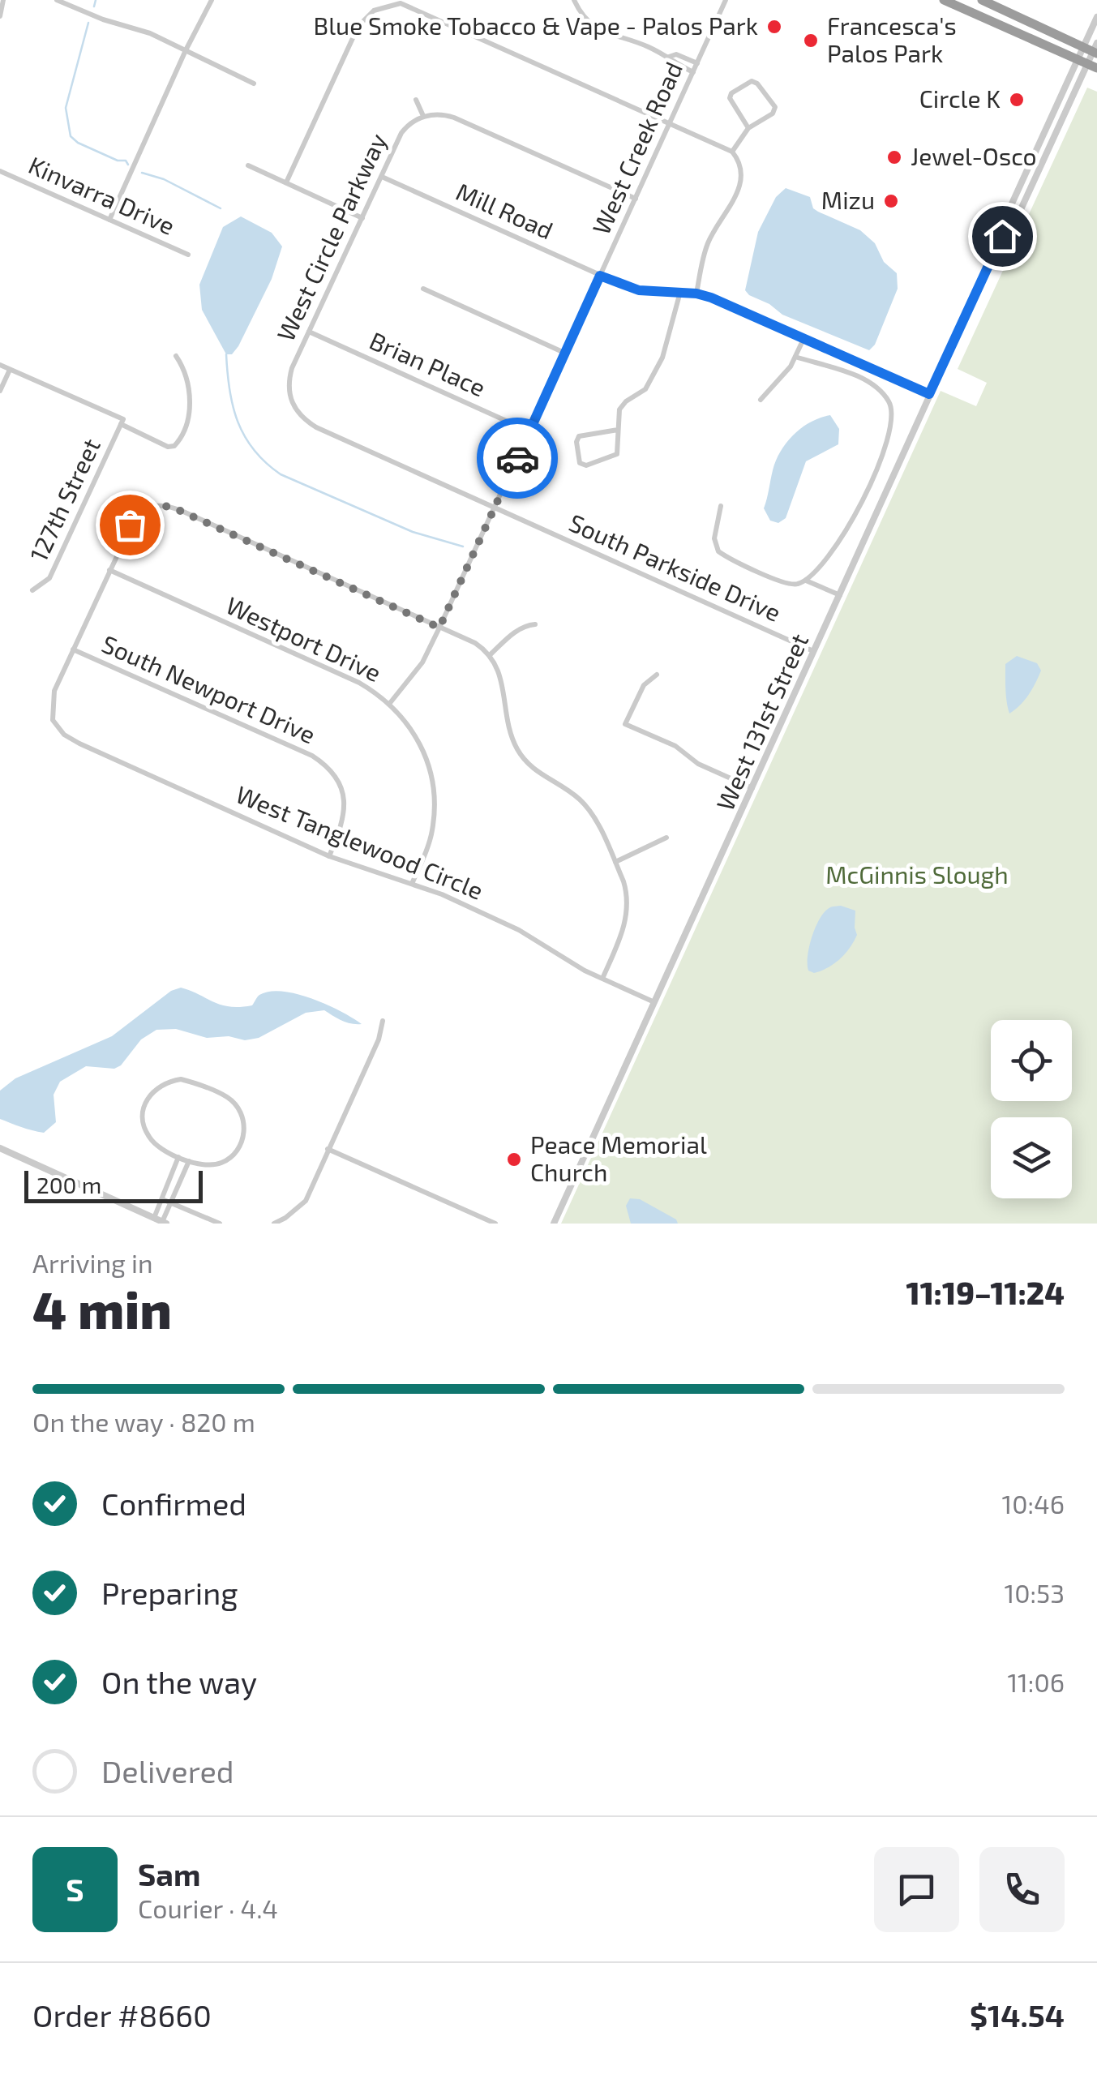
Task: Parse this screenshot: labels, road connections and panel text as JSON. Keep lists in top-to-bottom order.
{
  "streets": {
    "street": [
      "West Creek Road",
      "Kinvarra Drive",
      "Mill Road",
      "West Circle Parkway",
      "Brian Place",
      "127th Street",
      "South Parkside Drive",
      "Westport Drive",
      "South Newport Drive",
      "West 131st Street",
      "West Tanglewood Circle"
    ]
  },
  "crossings": [
    ["West Creek Road", "Mill Road"],
    ["West Creek Road", "Brian Place"],
    ["West Creek Road", "South Parkside Drive"],
    ["West Creek Road", "Westport Drive"],
    ["Mill Road", "West Circle Parkway"],
    ["Mill Road", "West 131st Street"],
    ["West Circle Parkway", "Brian Place"],
    ["West Circle Parkway", "South Parkside Drive"],
    ["South Parkside Drive", "West 131st Street"],
    ["Westport Drive", "West Tanglewood Circle"],
    ["South Newport Drive", "West Tanglewood Circle"],
    ["West 131st Street", "West Tanglewood Circle"]
  ],
  "parks": ["McGinnis Slough"],
  "places": [
    "Blue Smoke Tobacco & Vape - Palos Park",
    "Francesca's Palos Park",
    "Circle K",
    "Jewel-Osco",
    "Mizu",
    "Peace Memorial Church"
  ],
  "scale_bar": "200 m",
  "page": {
    "scale": "200 m",
    "heading": ["4 min", "Arriving in", "11:19–11:24"],
    "panel": [
      "Sam",
      "Courier · 4.4",
      "Order #8660",
      "$14.54"
    ],
    "bar": "On the way · 820 m",
    "list": [
      ["Confirmed", "10:46"],
      ["Preparing", "10:53"],
      ["On the way", "11:06"],
      "Delivered"
    ],
    "round": "S"
  }
}
